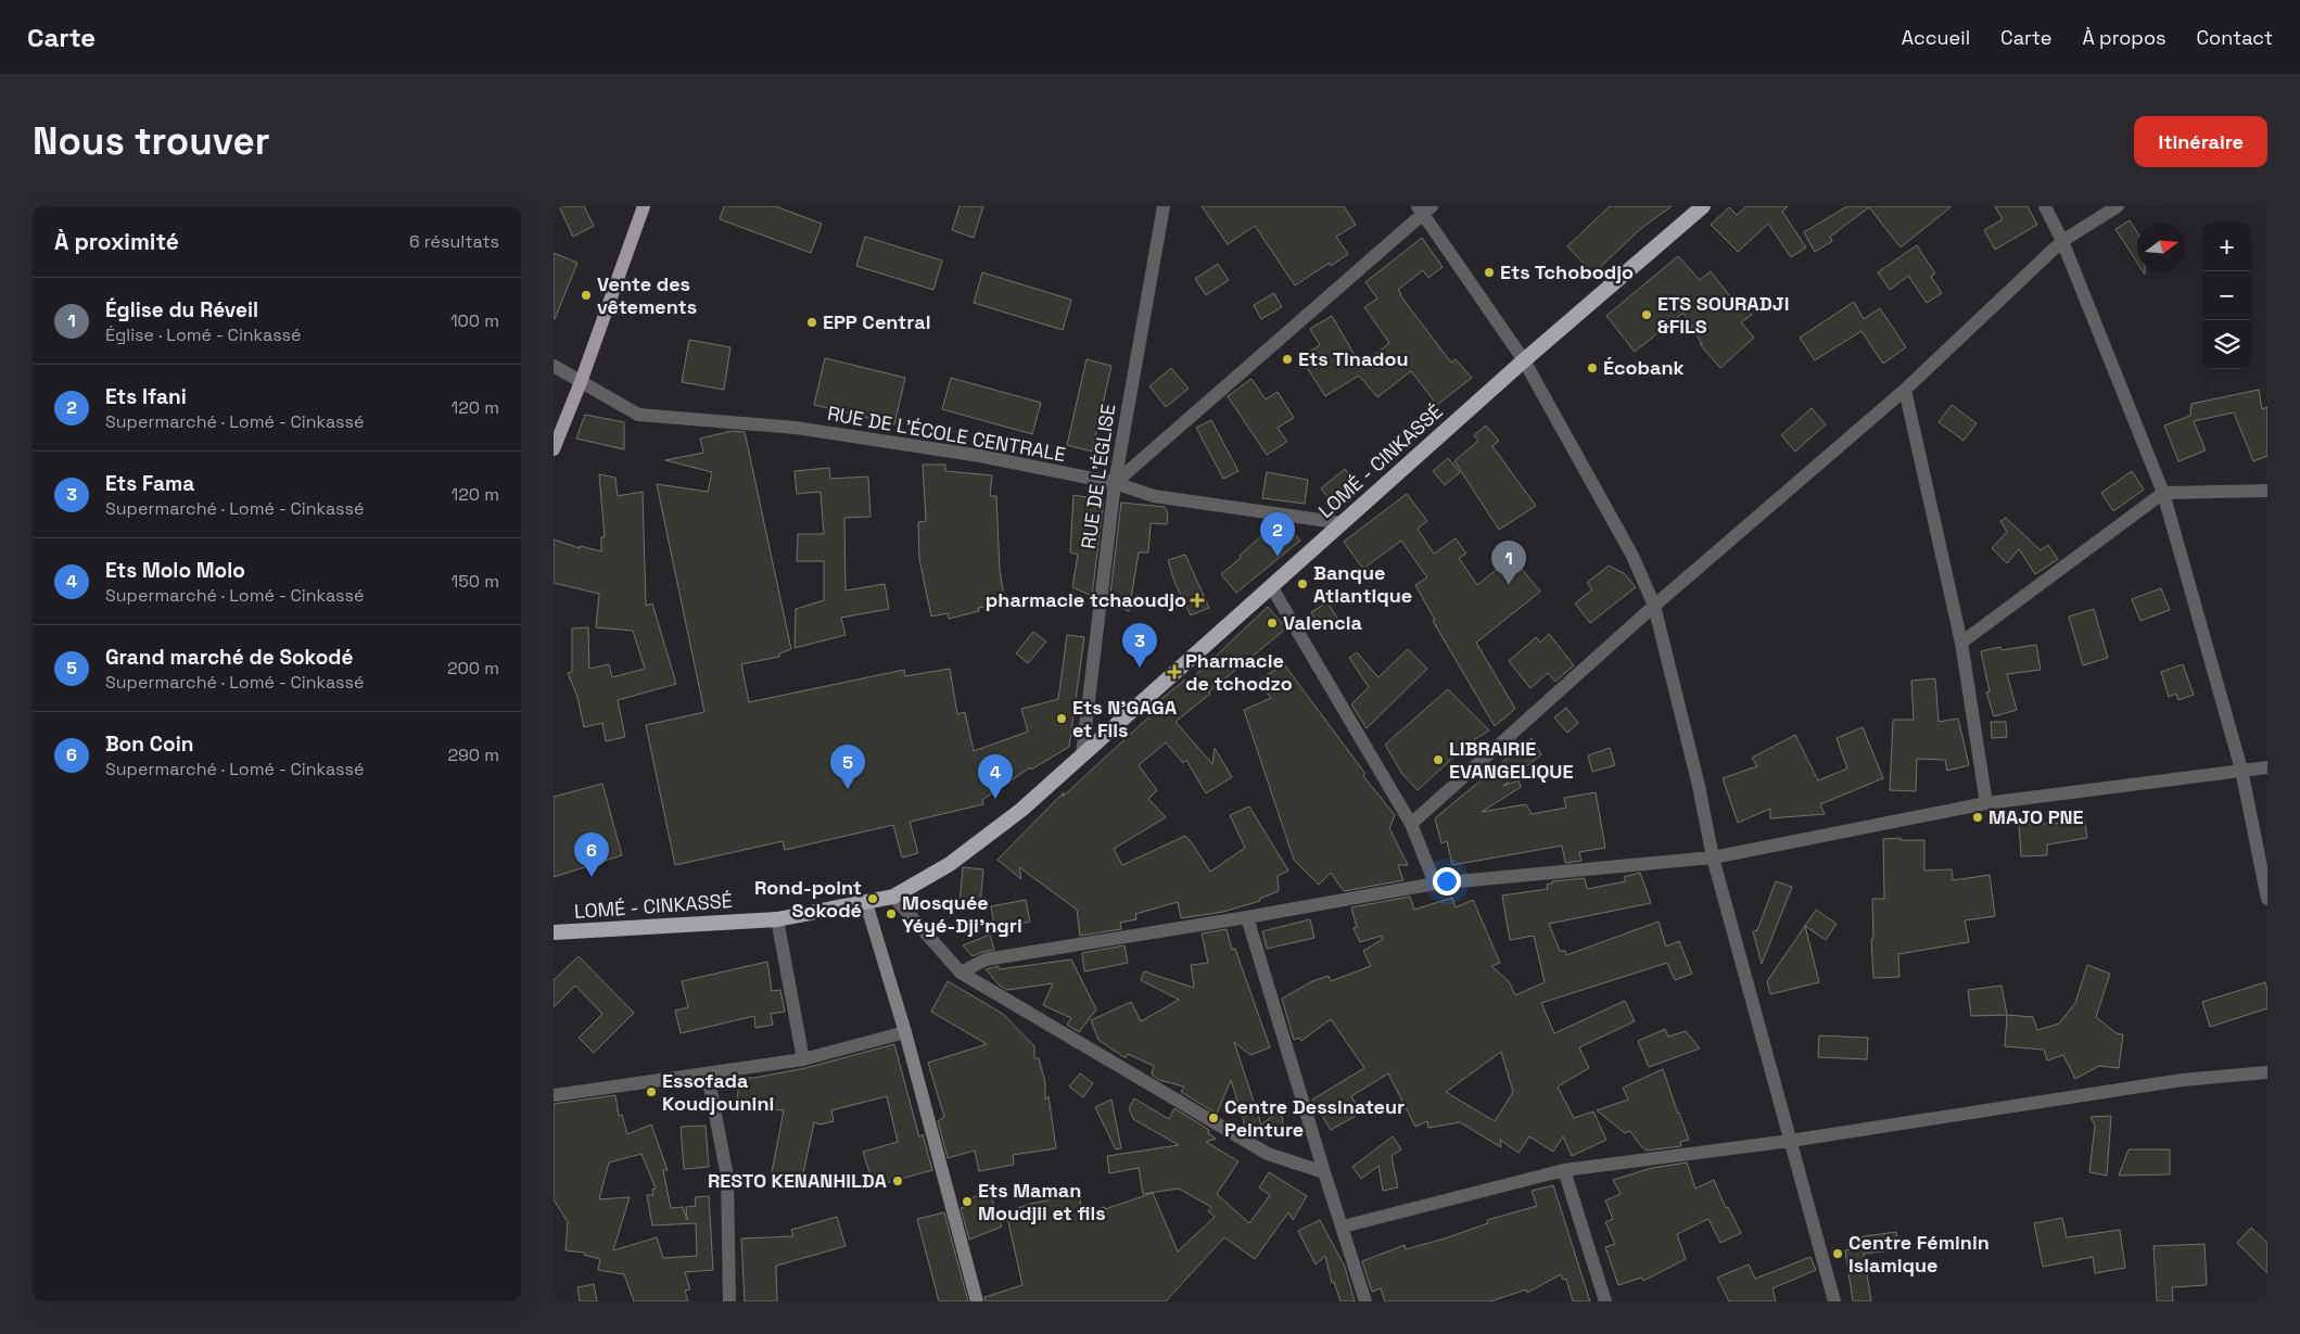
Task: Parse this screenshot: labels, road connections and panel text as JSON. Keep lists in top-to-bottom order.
{
  "streets": {
    "highway": ["LOMÉ - CINKASSÉ"],
    "street": ["RUE DE L'ÉCOLE CENTRALE", "RUE DE L'ÉGLISE"]
  },
  "crossings": [
    ["RUE DE L'ÉCOLE CENTRALE", "LOMÉ - CINKASSÉ"],
    ["RUE DE L'ÉCOLE CENTRALE", "RUE DE L'ÉGLISE"],
    ["LOMÉ - CINKASSÉ", "RUE DE L'ÉGLISE"]
  ],
  "places": {
    "other": [
      "Ets Tchobodjo",
      "Vente des vêtements",
      "ETS SOURADJI &FILS",
      "EPP Central",
      "Ets Tinadou",
      "Écobank",
      "Banque Atlantique",
      "Valencia",
      "Ets N'GAGA et Fils",
      "LIBRAIRIE EVANGELIQUE",
      "MAJO PNE",
      "Rond-point Sokodé",
      "Mosquée Yéyé-Dji'ngri",
      "Essofada Koudjounini",
      "Centre Dessinateur Peinture",
      "RESTO KENANHILDA",
      "Ets Maman Moudjii et fils",
      "Centre Féminin Islamique"
    ],
    "health": ["pharmacie tchaoudjo", "Pharmacie de tchodzo"]
  },
  "north": "right",
  "page": {
    "header": "Carte",
    "nav": [
      "Accueil",
      "Carte",
      "À propos",
      "Contact"
    ],
    "buttons": "Itinéraire",
    "title": "Nous trouver",
    "heading": ["À proximité", "6 résultats"],
    "map_buttons": ["+", "−"],
    "list": [
      {
        "mark": "1",
        "name": "Église du Réveil",
        "note": "Église · Lomé - Cinkassé",
        "value": "100 m"
      },
      {
        "mark": "2",
        "name": "Ets Ifani",
        "note": "Supermarché · Lomé - Cinkassé",
        "value": "120 m"
      },
      {
        "mark": "3",
        "name": "Ets Fama",
        "note": "Supermarché · Lomé - Cinkassé",
        "value": "120 m"
      },
      {
        "mark": "4",
        "name": "Ets Molo Molo",
        "note": "Supermarché · Lomé - Cinkassé",
        "value": "150 m"
      },
      {
        "mark": "5",
        "name": "Grand marché de Sokodé",
        "note": "Supermarché · Lomé - Cinkassé",
        "value": "200 m"
      },
      {
        "mark": "6",
        "name": "Bon Coin",
        "note": "Supermarché · Lomé - Cinkassé",
        "value": "290 m"
      }
    ],
    "pins": [
      "2",
      "1",
      "3",
      "5",
      "4",
      "6"
    ]
  }
}
